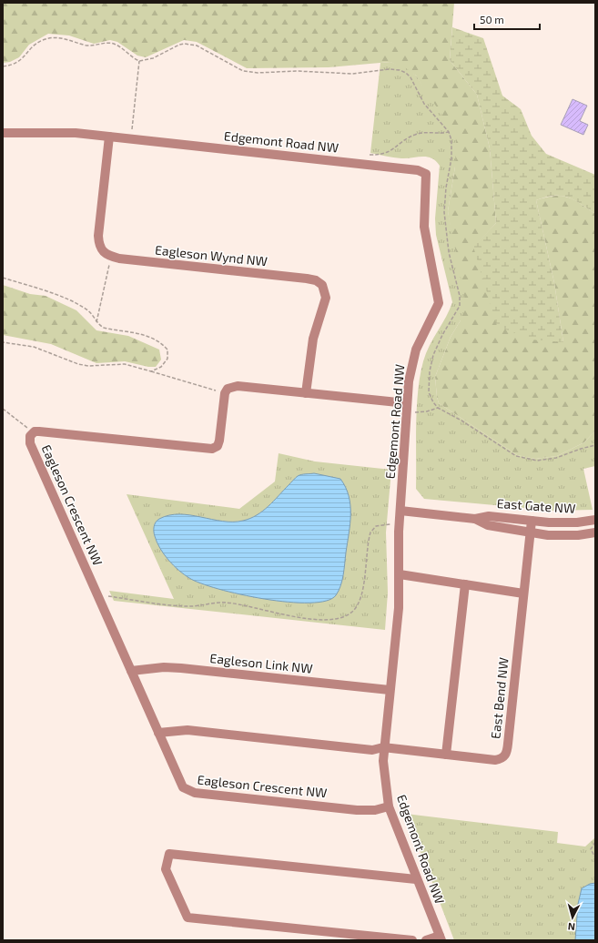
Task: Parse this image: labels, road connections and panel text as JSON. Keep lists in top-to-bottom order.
{
  "streets": {
    "street": [
      "Edgemont Road NW",
      "Eagleson Wynd NW",
      "Eagleson Crescent NW",
      "East Gate NW",
      "Eagleson Link NW",
      "East Bend NW"
    ]
  },
  "crossings": [
    ["Edgemont Road NW", "Eagleson Crescent NW"],
    ["Edgemont Road NW", "East Gate NW"],
    ["Edgemont Road NW", "Eagleson Link NW"],
    ["Edgemont Road NW", "East Bend NW"],
    ["Eagleson Crescent NW", "Eagleson Link NW"],
    ["Eagleson Crescent NW", "East Bend NW"],
    ["East Gate NW", "East Bend NW"]
  ],
  "scale_bar": "50 m",
  "north": "bottom"
}
